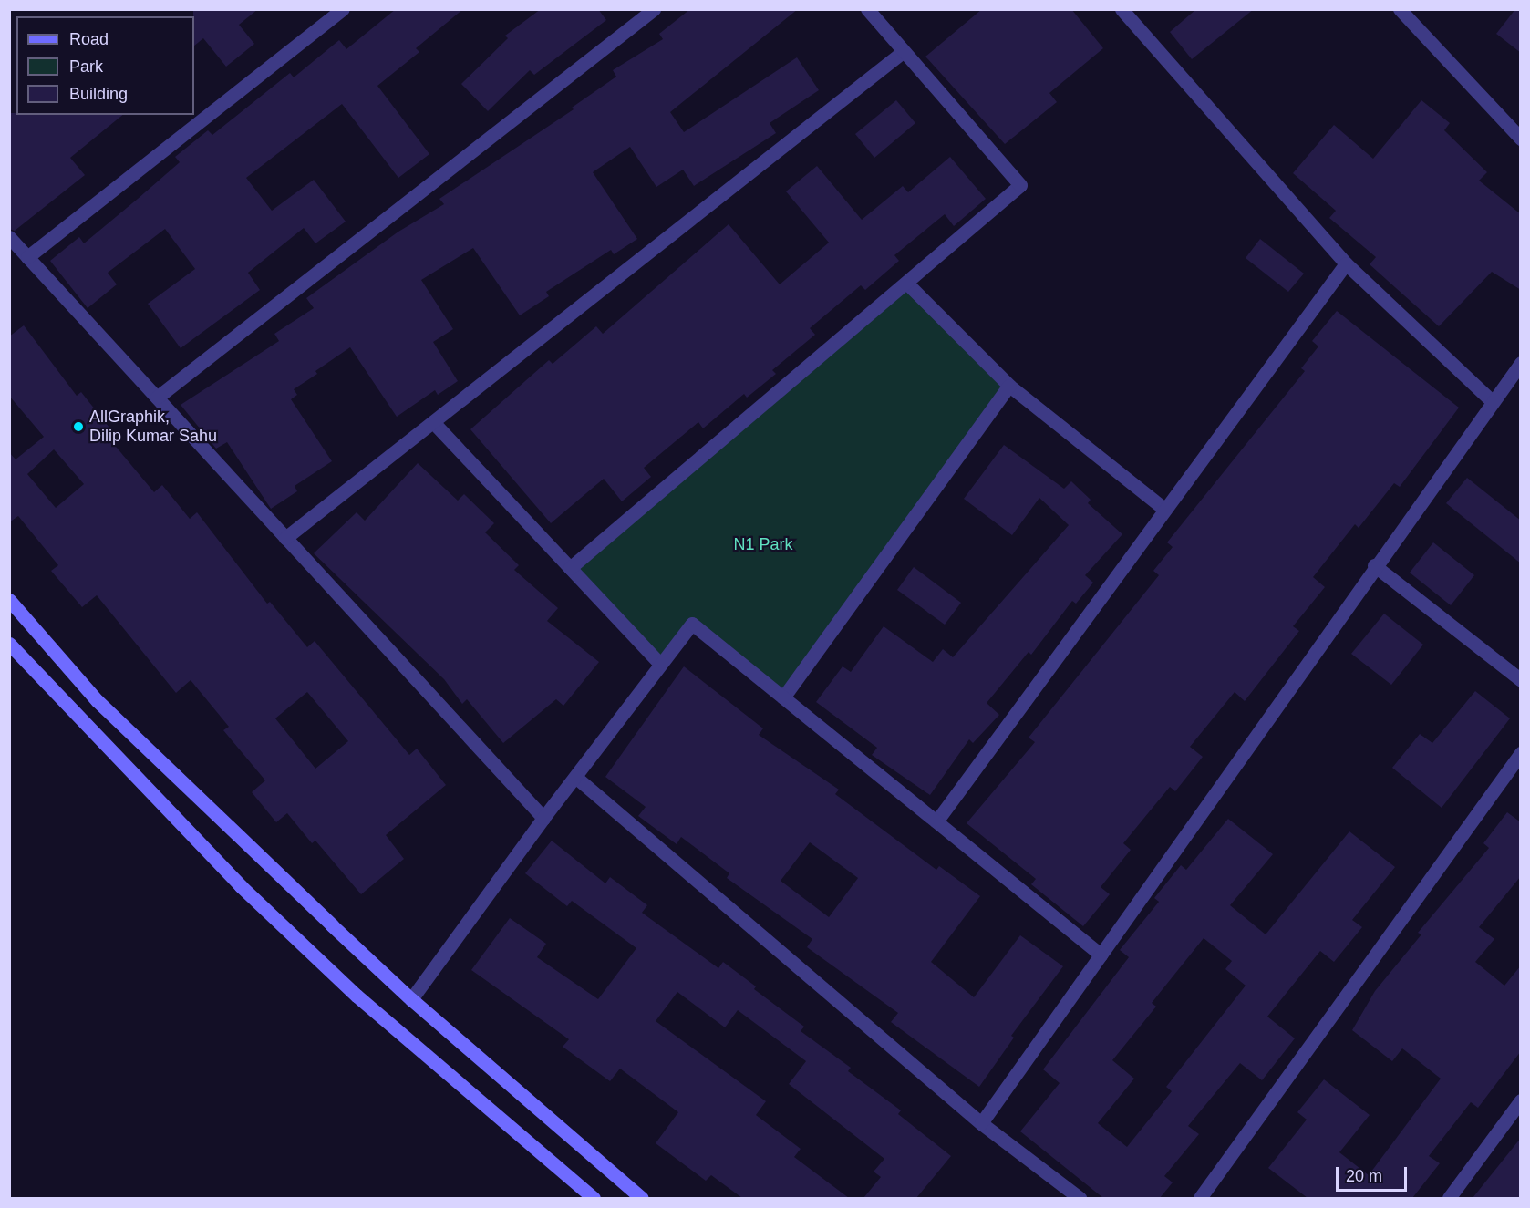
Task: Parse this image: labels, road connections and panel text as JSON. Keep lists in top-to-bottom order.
{
  "parks": ["N1 Park"],
  "places": ["AllGraphik, Dilip Kumar Sahu"],
  "legend": ["Road", "Park", "Building"],
  "scale_bar": "20 m"
}
